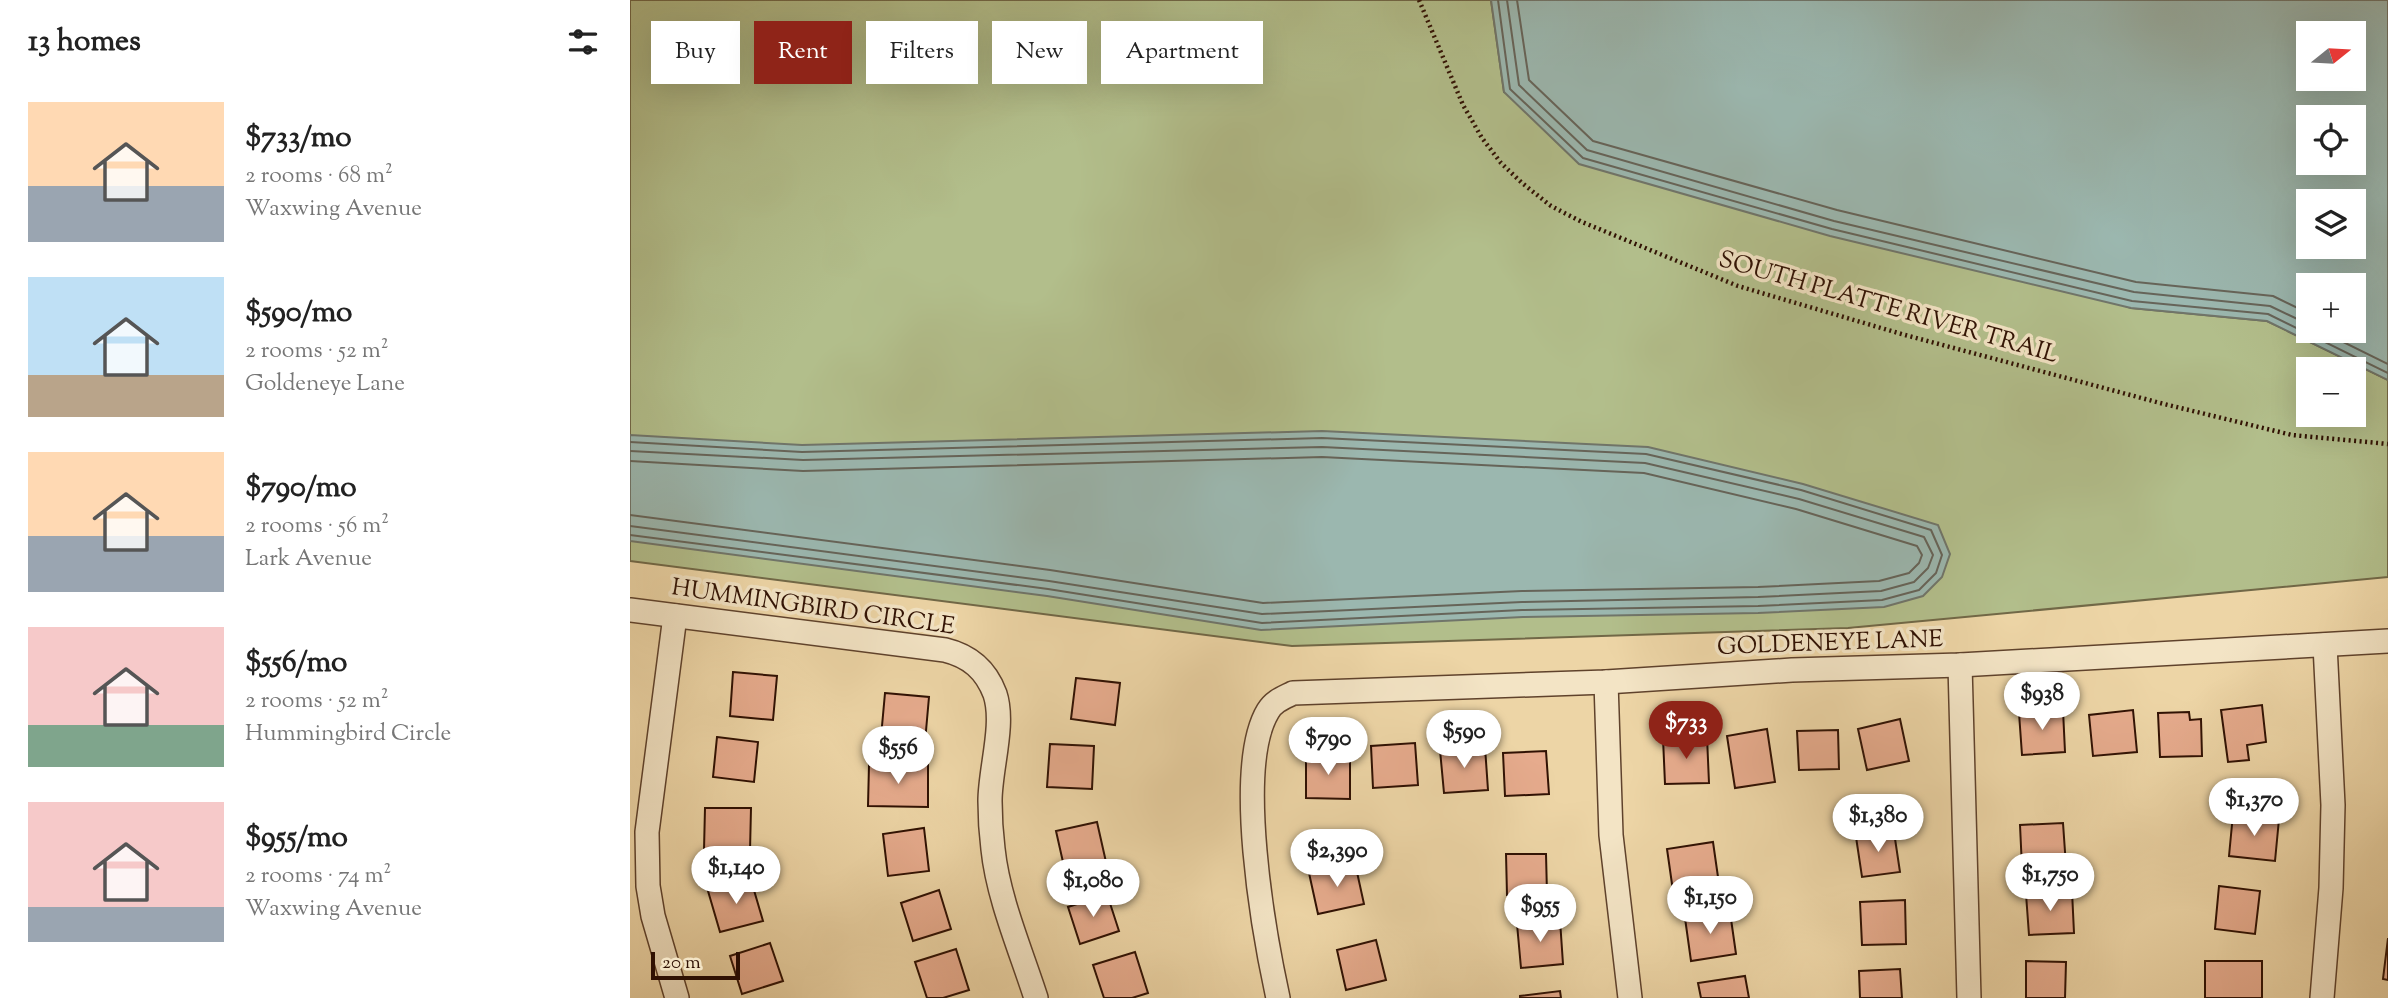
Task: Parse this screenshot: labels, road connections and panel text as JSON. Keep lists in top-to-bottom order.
{
  "streets": {
    "street": ["HUMMINGBIRD CIRCLE", "GOLDENEYE LANE"],
    "path": ["SOUTH PLATTE RIVER TRAIL"]
  },
  "scale_bar": "20 m",
  "north": "right",
  "page": {
    "heading": "13 homes",
    "map_buttons": ["+", "−"],
    "chip": [
      "Buy",
      "Rent",
      "Filters",
      "New",
      "Apartment"
    ],
    "list": [
      {
        "name": "$733/mo",
        "note": "2 rooms · 68 m² · Waxwing Avenue"
      },
      {
        "name": "$590/mo",
        "note": "2 rooms · 52 m² · Goldeneye Lane"
      },
      {
        "name": "$790/mo",
        "note": "2 rooms · 56 m² · Lark Avenue"
      },
      {
        "name": "$556/mo",
        "note": "2 rooms · 52 m² · Hummingbird Circle"
      },
      {
        "name": "$955/mo",
        "note": "2 rooms · 74 m² · Waxwing Avenue"
      }
    ],
    "price": [
      "$938",
      "$733",
      "$590",
      "$790",
      "$556",
      "$1,370",
      "$1,380",
      "$2,390",
      "$1,140",
      "$1,750",
      "$1,080",
      "$1,150",
      "$955"
    ],
    "scale": "20 m"
  }
}
